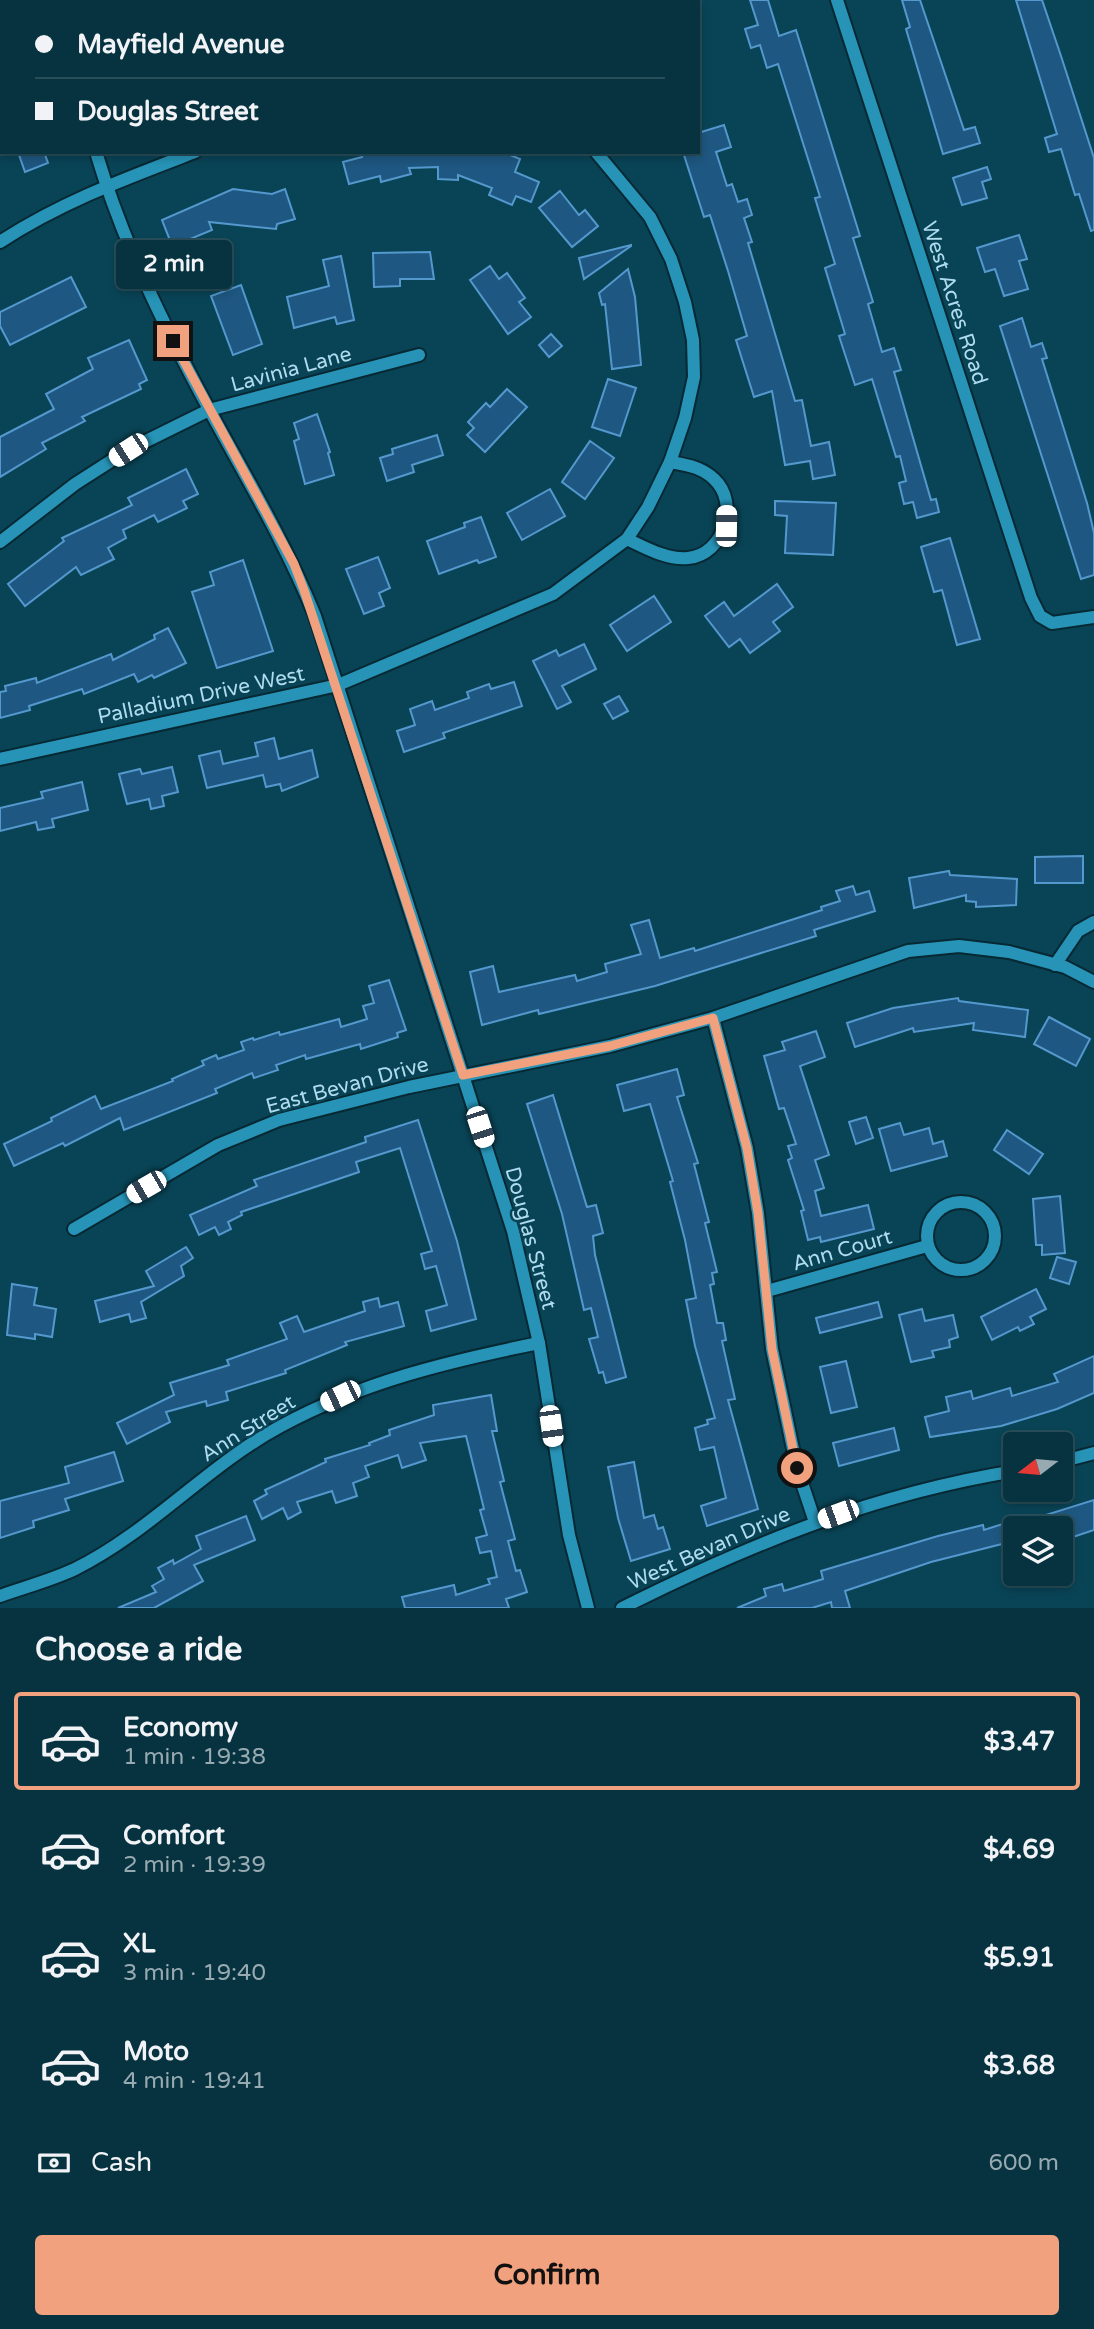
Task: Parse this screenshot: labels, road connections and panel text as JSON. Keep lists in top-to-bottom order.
{
  "streets": {
    "street": [
      "West Acres Road",
      "Lavinia Lane",
      "Palladium Drive West",
      "East Bevan Drive",
      "Douglas Street",
      "Ann Court",
      "Ann Street",
      "West Bevan Drive"
    ]
  },
  "crossings": [
    ["Lavinia Lane", "Douglas Street"],
    ["Palladium Drive West", "Douglas Street"],
    ["East Bevan Drive", "Douglas Street"],
    ["Douglas Street", "Ann Street"]
  ],
  "north": "left",
  "page": {
    "banner": ["Mayfield Avenue", "Douglas Street"],
    "bubble": "2 min",
    "heading": "Choose a ride",
    "list": [
      {
        "name": "Economy",
        "note": "1 min · 19:38",
        "value": "$3.47"
      },
      {
        "name": "Comfort",
        "note": "2 min · 19:39",
        "value": "$4.69"
      },
      {
        "name": "XL",
        "note": "3 min · 19:40",
        "value": "$5.91"
      },
      {
        "name": "Moto",
        "note": "4 min · 19:41",
        "value": "$3.68"
      }
    ],
    "pay": ["Cash", "600 m"],
    "buttons": "Confirm"
  }
}
